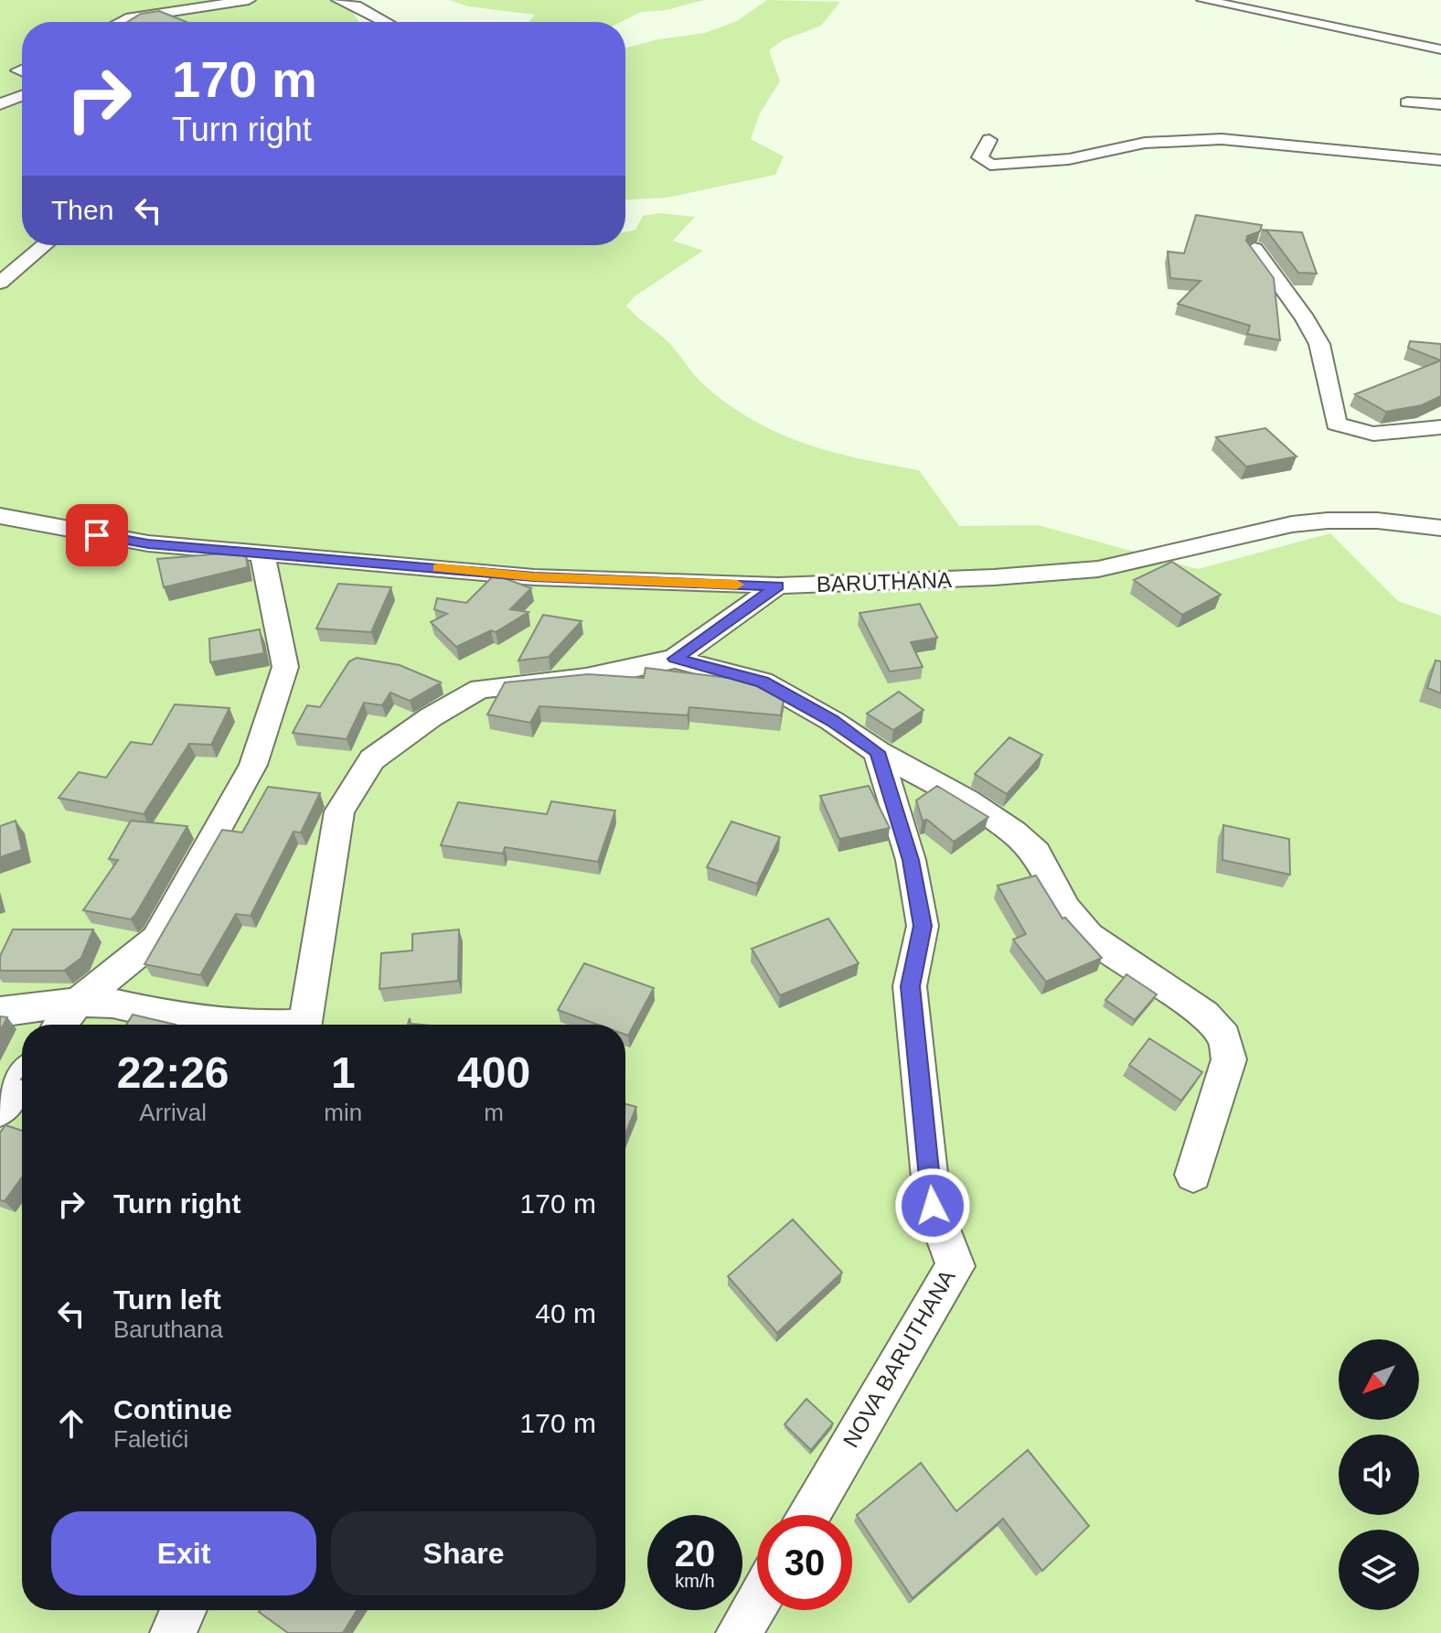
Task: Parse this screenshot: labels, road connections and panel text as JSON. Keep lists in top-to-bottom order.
{
  "streets": {
    "street": ["BARUTHANA", "NOVA BARUTHANA"]
  },
  "north": "bottom left",
  "page": {
    "turn": ["170 m", "Turn right"],
    "then": "Then",
    "eta": [
      "22:26",
      "Arrival",
      "1",
      "min",
      "400",
      "m"
    ],
    "list": [
      {
        "name": "Turn right",
        "value": "170 m"
      },
      {
        "name": "Turn left",
        "note": "Baruthana",
        "value": "40 m"
      },
      {
        "name": "Continue",
        "note": "Faletići",
        "value": "170 m"
      }
    ],
    "buttons": ["Exit", "Share"],
    "speed": "20 km/h",
    "limit": "30"
  }
}
